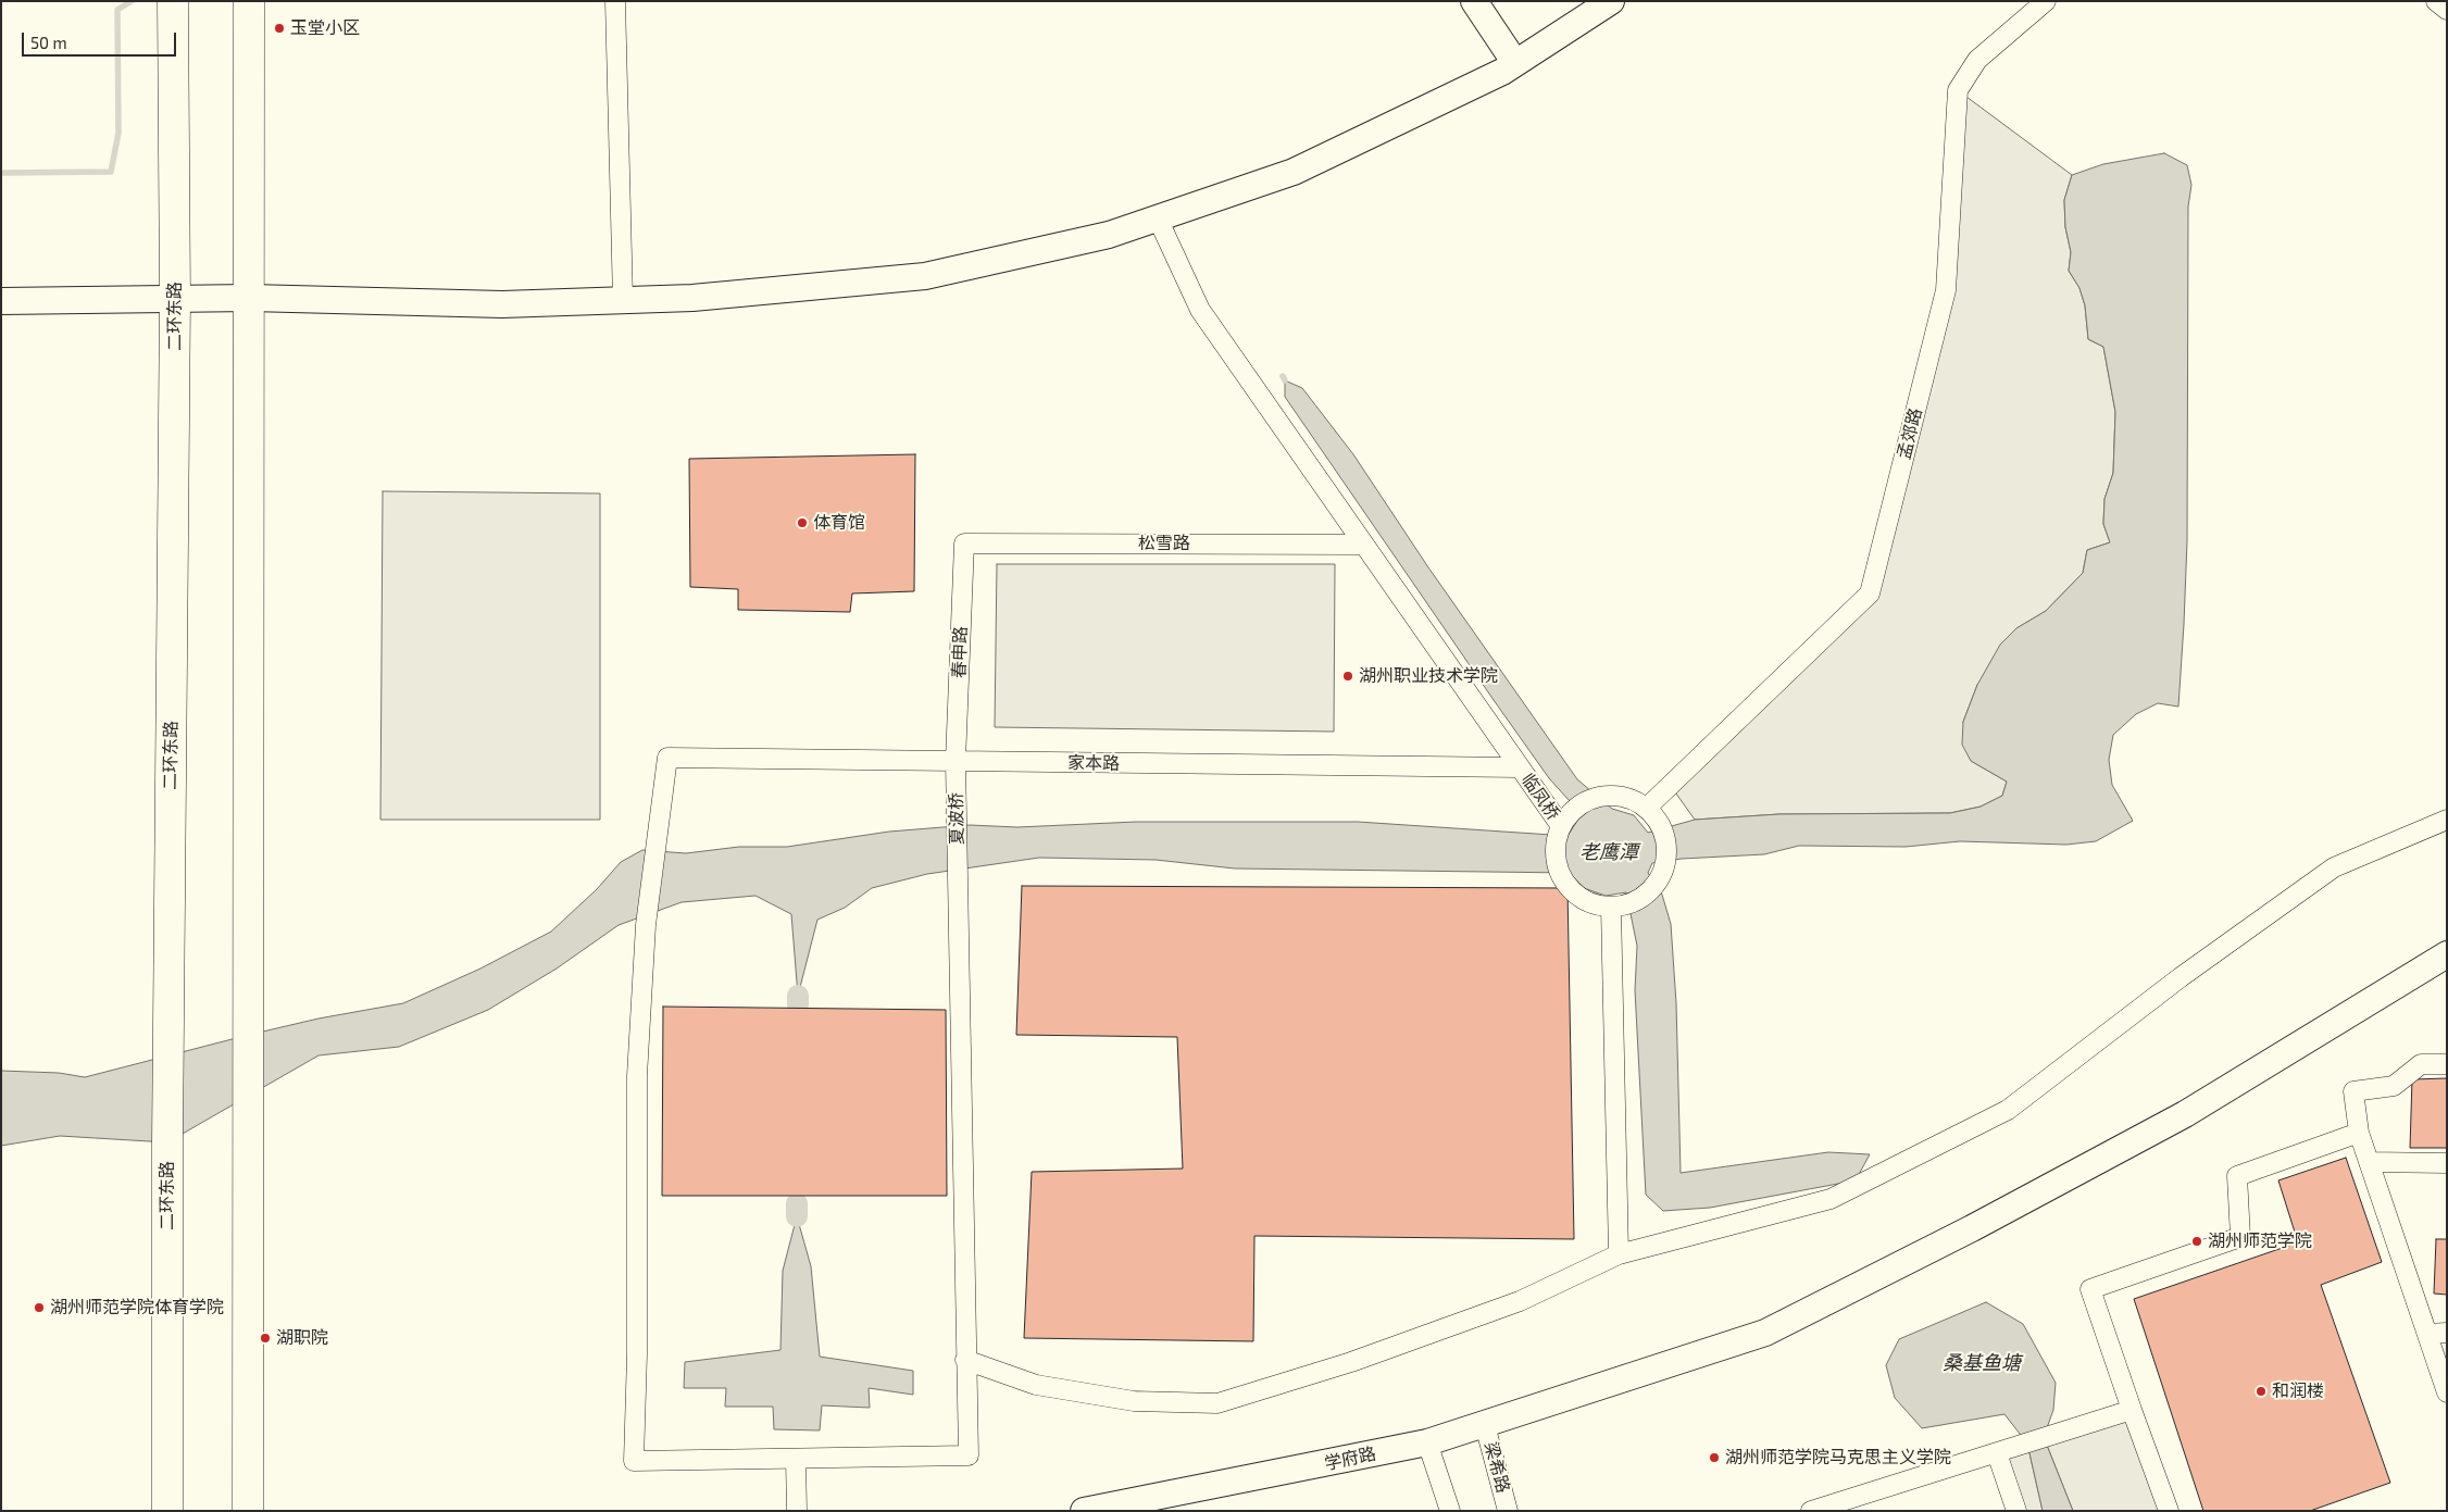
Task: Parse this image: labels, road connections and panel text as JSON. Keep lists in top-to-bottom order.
{
  "streets": {
    "main road": ["二环东路", "学府路"],
    "street": [
      "孟郊路",
      "松雪路",
      "春申路",
      "家本路",
      "临凤桥",
      "夏波桥",
      "梁希路"
    ]
  },
  "crossings": [
    ["孟郊路", "临凤桥"],
    ["松雪路", "春申路"],
    ["松雪路", "临凤桥"],
    ["春申路", "家本路"],
    ["春申路", "夏波桥"],
    ["家本路", "临凤桥"],
    ["家本路", "夏波桥"],
    ["学府路", "梁希路"]
  ],
  "water": ["老鹰潭", "桑基鱼塘"],
  "places": [
    "玉堂小区",
    "体育馆",
    "湖州职业技术学院",
    "湖州师范学院",
    "湖州师范学院体育学院",
    "湖职院",
    "和润楼",
    "湖州师范学院马克思主义学院"
  ],
  "scale_bar": "50 m"
}
